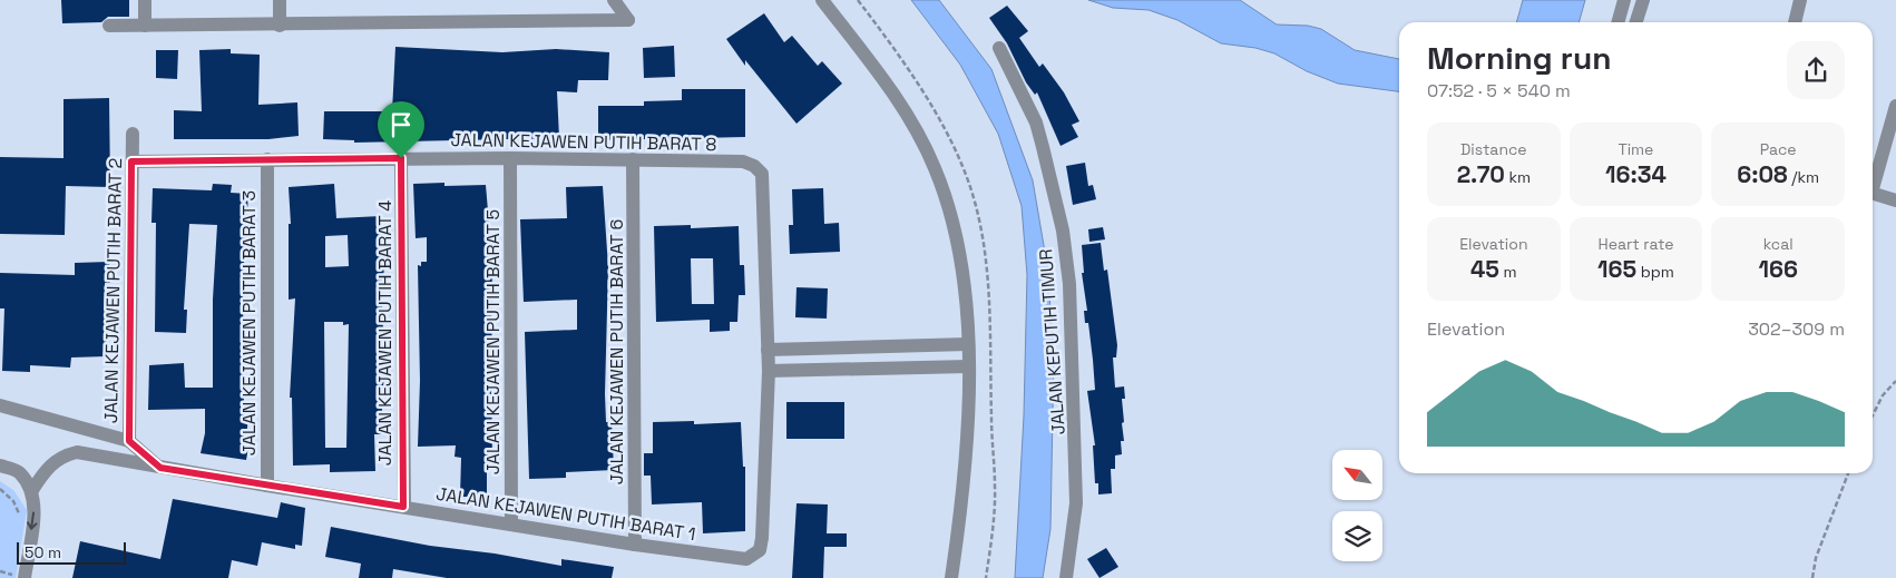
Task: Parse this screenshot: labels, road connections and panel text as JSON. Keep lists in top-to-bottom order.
{
  "streets": {
    "street": [
      "JALAN KEJAWEN PUTIH BARAT 8",
      "JALAN KEJAWEN PUTIH BARAT 2",
      "JALAN KEJAWEN PUTIH BARAT 3",
      "JALAN KEJAWEN PUTIH BARAT 4",
      "JALAN KEJAWEN PUTIH BARAT 5",
      "JALAN KEPUTIH TIMUR",
      "JALAN KEJAWEN PUTIH BARAT 6",
      "JALAN KEJAWEN PUTIH BARAT 1"
    ]
  },
  "crossings": [
    ["JALAN KEJAWEN PUTIH BARAT 8", "JALAN KEJAWEN PUTIH BARAT 2"],
    ["JALAN KEJAWEN PUTIH BARAT 8", "JALAN KEJAWEN PUTIH BARAT 3"],
    ["JALAN KEJAWEN PUTIH BARAT 8", "JALAN KEJAWEN PUTIH BARAT 4"],
    ["JALAN KEJAWEN PUTIH BARAT 8", "JALAN KEJAWEN PUTIH BARAT 5"],
    ["JALAN KEJAWEN PUTIH BARAT 8", "JALAN KEJAWEN PUTIH BARAT 6"],
    ["JALAN KEJAWEN PUTIH BARAT 2", "JALAN KEJAWEN PUTIH BARAT 1"],
    ["JALAN KEJAWEN PUTIH BARAT 3", "JALAN KEJAWEN PUTIH BARAT 1"],
    ["JALAN KEJAWEN PUTIH BARAT 4", "JALAN KEJAWEN PUTIH BARAT 1"],
    ["JALAN KEJAWEN PUTIH BARAT 5", "JALAN KEJAWEN PUTIH BARAT 1"],
    ["JALAN KEJAWEN PUTIH BARAT 6", "JALAN KEJAWEN PUTIH BARAT 1"]
  ],
  "scale_bar": "50 m",
  "north": "top left",
  "page": {
    "heading": ["Morning run", "07:52 · 5 × 540 m"],
    "stats": [
      ["Distance", "2.70 km"],
      ["Time", "16:34"],
      ["Pace", "6:08 /km"],
      ["Elevation", "45 m"],
      ["Heart rate", "165 bpm"],
      ["kcal", "166"]
    ],
    "chart": ["Elevation", "302–309 m"],
    "scale": "50 m"
  }
}
